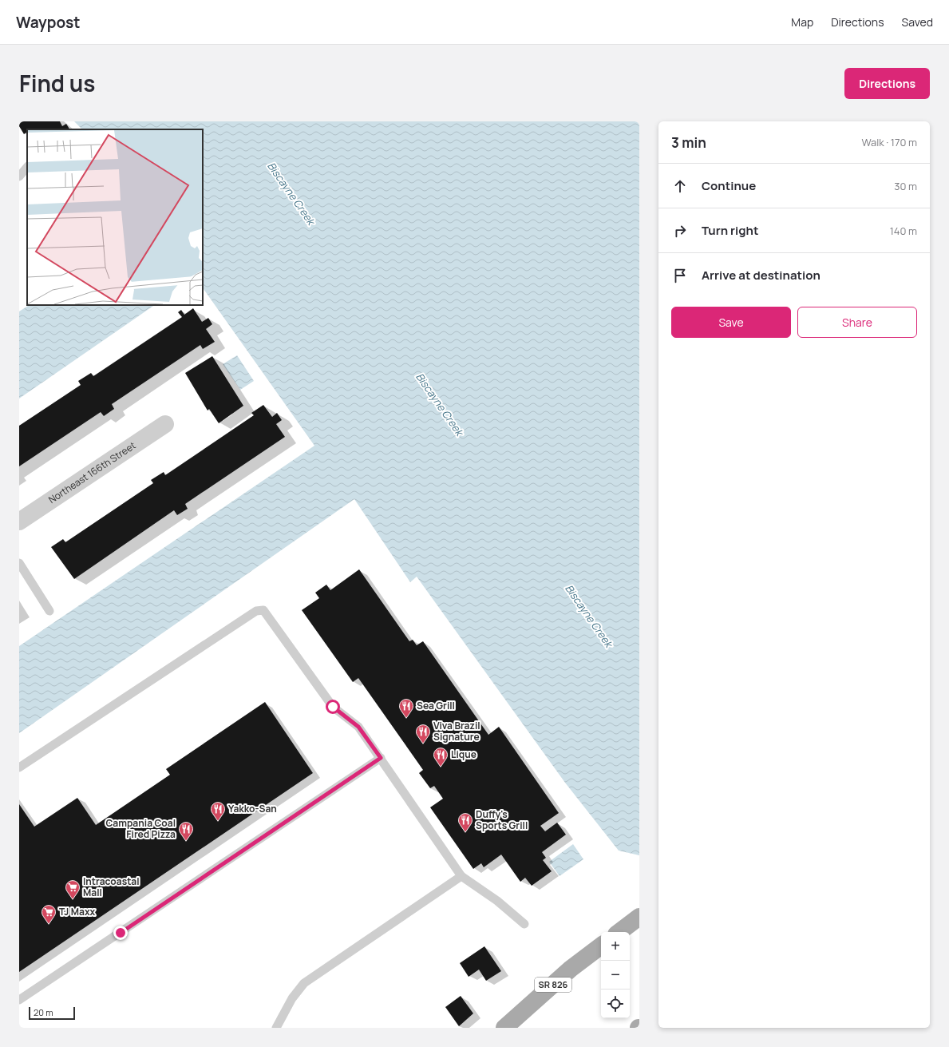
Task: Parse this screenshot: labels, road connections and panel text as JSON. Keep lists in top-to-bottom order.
{
  "streets": {
    "main road": ["SR 826"],
    "street": ["Northeast 166th Street"]
  },
  "water": ["Biscayne Creek"],
  "places": {
    "restaurant": [
      "Sea Grill",
      "Viva Brazil Signature",
      "Lique",
      "Yakko-San",
      "Duffy's Sports Grill",
      "Campania Coal Fired Pizza"
    ],
    "supermarket": ["Intracoastal Mall", "TJ Maxx"]
  },
  "scale_bar": "20 m",
  "page": {
    "header": "Waypost",
    "nav": ["Map", "Directions", "Saved"],
    "title": "Find us",
    "buttons": [
      "Directions",
      ["Save", "Share"]
    ],
    "heading": ["3 min", "Walk · 170 m"],
    "list": [
      ["Continue", "30 m"],
      ["Turn right", "140 m"],
      "Arrive at destination"
    ],
    "map_buttons": ["+", "−"],
    "scale": "20 m"
  }
}
